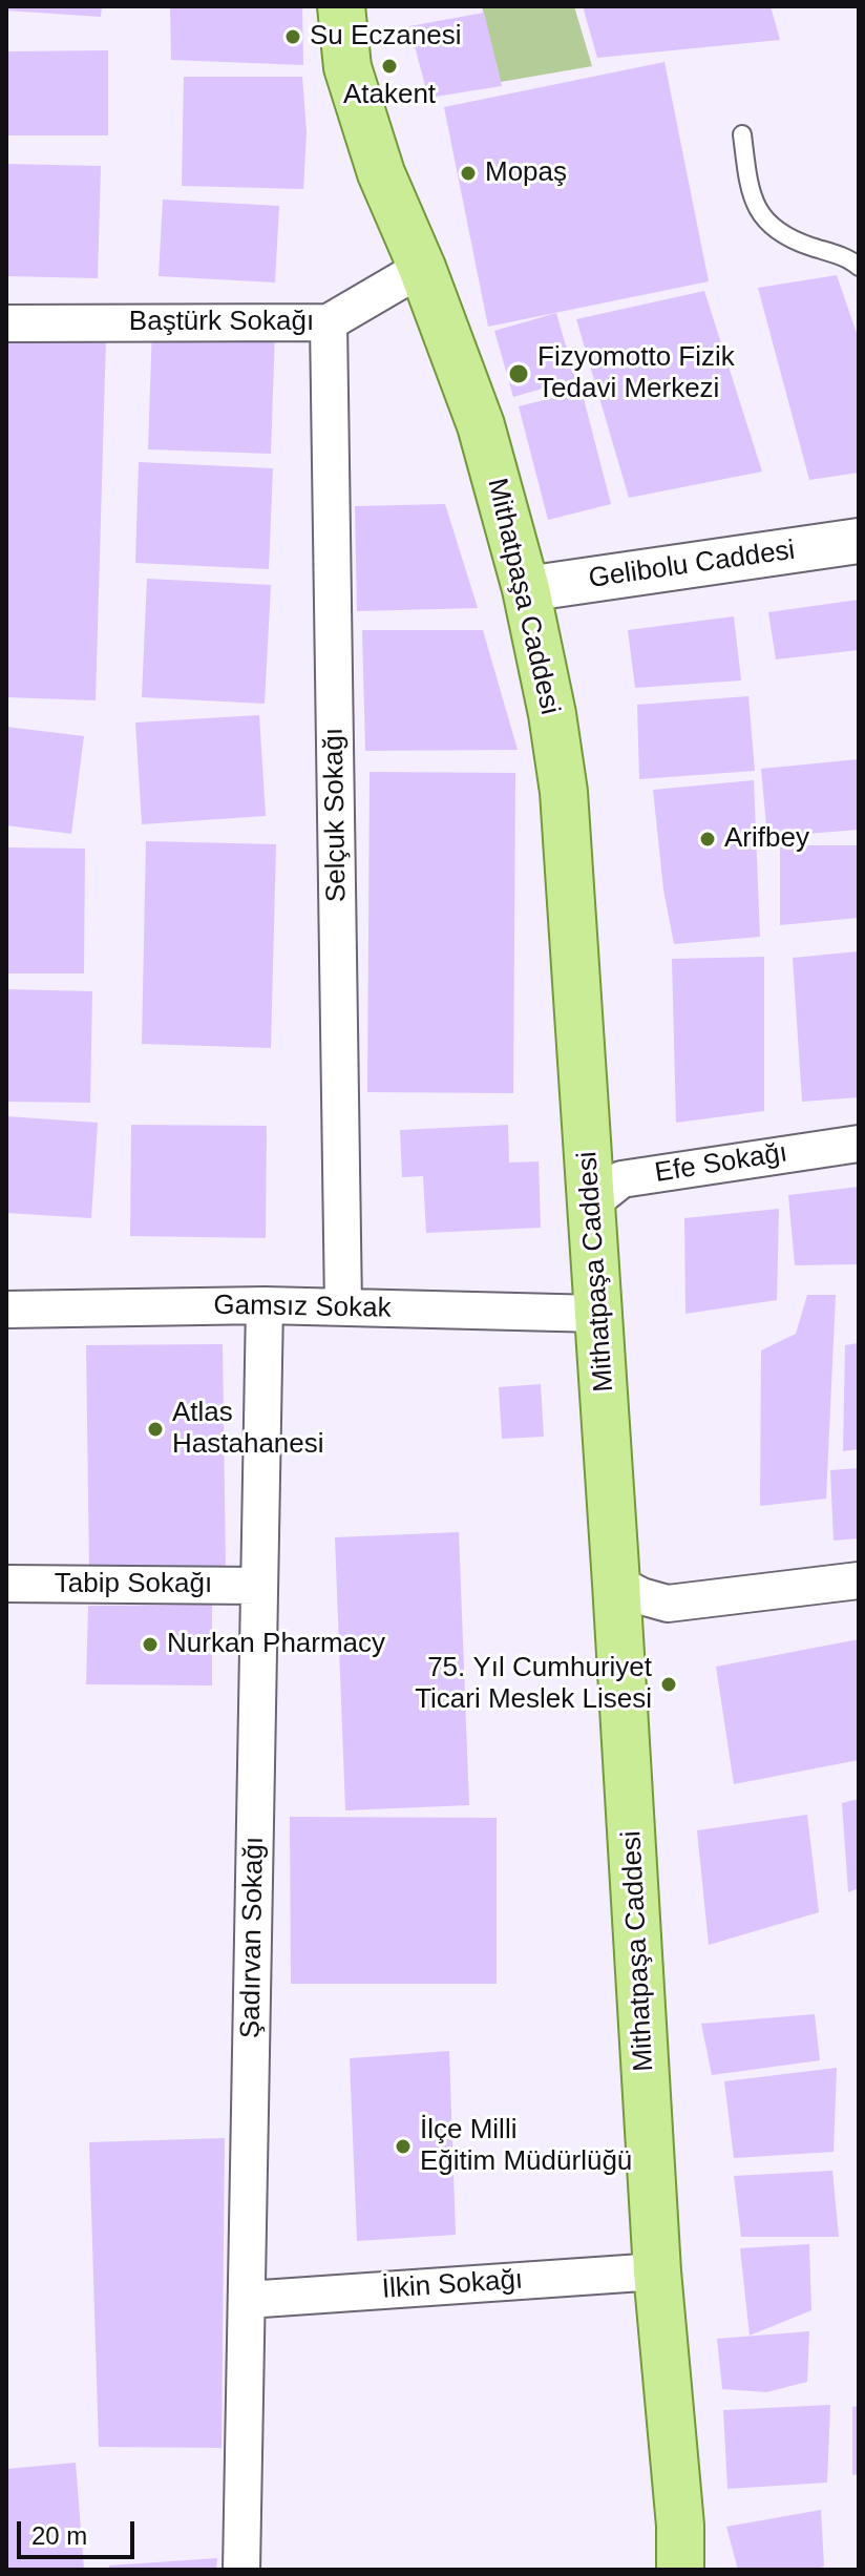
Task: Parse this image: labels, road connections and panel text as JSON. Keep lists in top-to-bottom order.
{
  "streets": {
    "main road": ["Mithatpaşa Caddesi"],
    "street": [
      "Baştürk Sokağı",
      "Gelibolu Caddesi",
      "Selçuk Sokağı",
      "Efe Sokağı",
      "Gamsız Sokak",
      "Tabip Sokağı",
      "Şadırvan Sokağı",
      "İlkin Sokağı"
    ]
  },
  "crossings": [
    ["Baştürk Sokağı", "Mithatpaşa Caddesi"],
    ["Baştürk Sokağı", "Selçuk Sokağı"],
    ["Gelibolu Caddesi", "Mithatpaşa Caddesi"],
    ["Mithatpaşa Caddesi", "Efe Sokağı"],
    ["Mithatpaşa Caddesi", "Gamsız Sokak"],
    ["Mithatpaşa Caddesi", "İlkin Sokağı"],
    ["Selçuk Sokağı", "Gamsız Sokak"],
    ["Gamsız Sokak", "Şadırvan Sokağı"],
    ["Tabip Sokağı", "Şadırvan Sokağı"],
    ["Şadırvan Sokağı", "İlkin Sokağı"]
  ],
  "places": [
    "Su Eczanesi",
    "Atakent",
    "Mopaş",
    "Fizyomotto Fizik Tedavi Merkezi",
    "Arifbey",
    "Atlas Hastahanesi",
    "Nurkan Pharmacy",
    "75. Yıl Cumhuriyet Ticari Meslek Lisesi",
    "İlçe Milli Eğitim Müdürlüğü"
  ],
  "scale_bar": "20 m"
}
